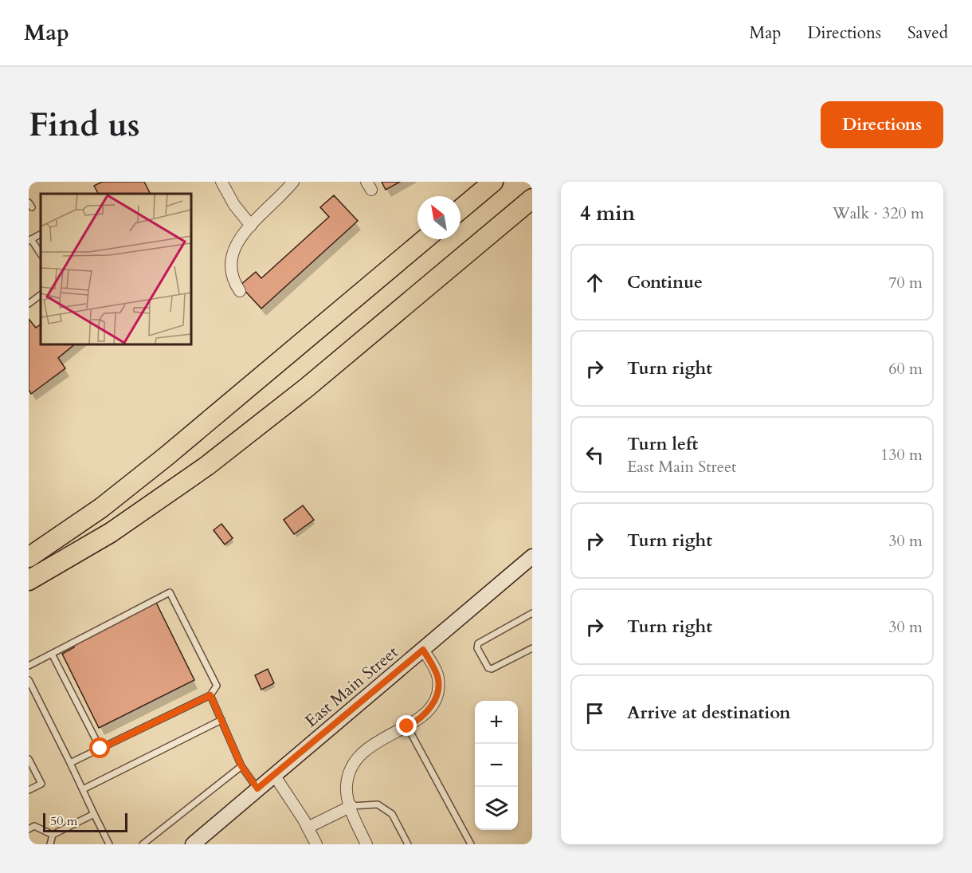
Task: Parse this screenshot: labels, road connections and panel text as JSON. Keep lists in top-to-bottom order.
{
  "streets": {
    "main road": ["East Main Street"]
  },
  "scale_bar": "50 m",
  "north": "top left",
  "page": {
    "header": "Map",
    "nav": ["Map", "Directions", "Saved"],
    "buttons": "Directions",
    "title": "Find us",
    "heading": ["4 min", "Walk · 320 m"],
    "list": [
      ["Continue", "70 m"],
      ["Turn right", "60 m"],
      ["Turn left", "East Main Street", "130 m"],
      ["Turn right", "30 m"],
      ["Turn right", "30 m"],
      "Arrive at destination"
    ],
    "map_buttons": ["+", "−"],
    "scale": "50 m"
  }
}
